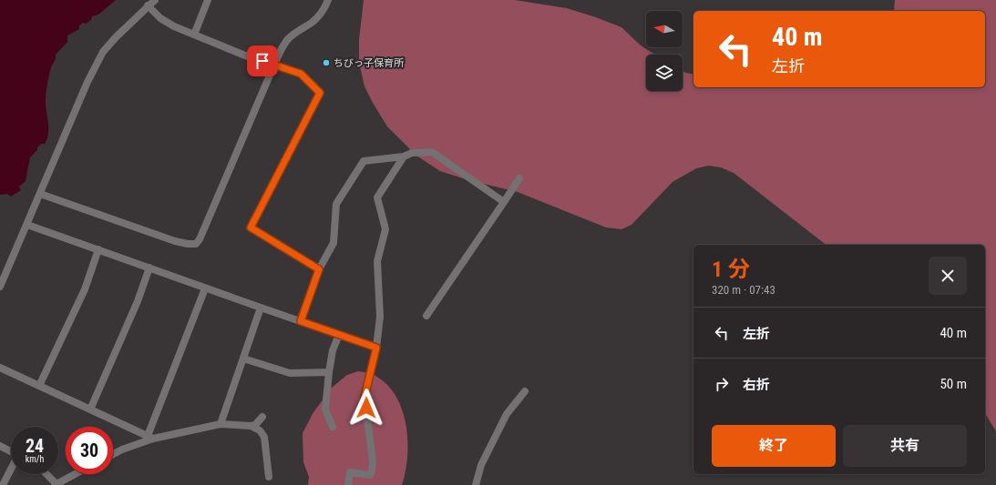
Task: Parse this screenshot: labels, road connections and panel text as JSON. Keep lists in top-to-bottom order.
{
  "places": ["ちびっ子保育所"],
  "north": "left",
  "page": {
    "turn": ["40 m", "左折"],
    "heading": ["1 分", "320 m · 07:43"],
    "list": [
      {
        "name": "左折",
        "value": "40 m"
      },
      {
        "name": "右折",
        "value": "50 m"
      }
    ],
    "buttons": ["終了", "共有"],
    "speed": "24 km/h",
    "limit": "30"
  }
}
